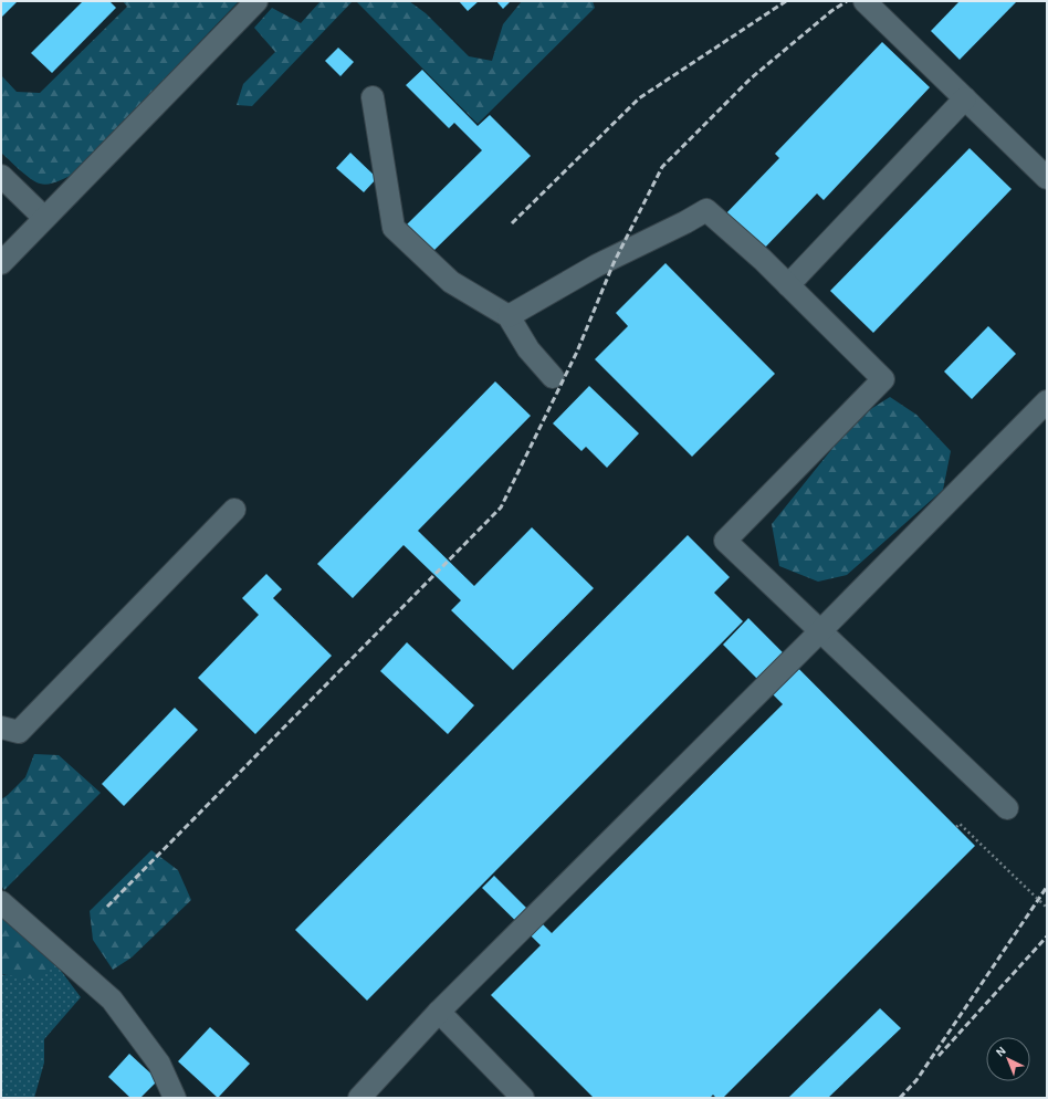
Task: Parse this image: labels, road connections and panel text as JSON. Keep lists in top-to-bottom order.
{
  "north": "top left"
}
